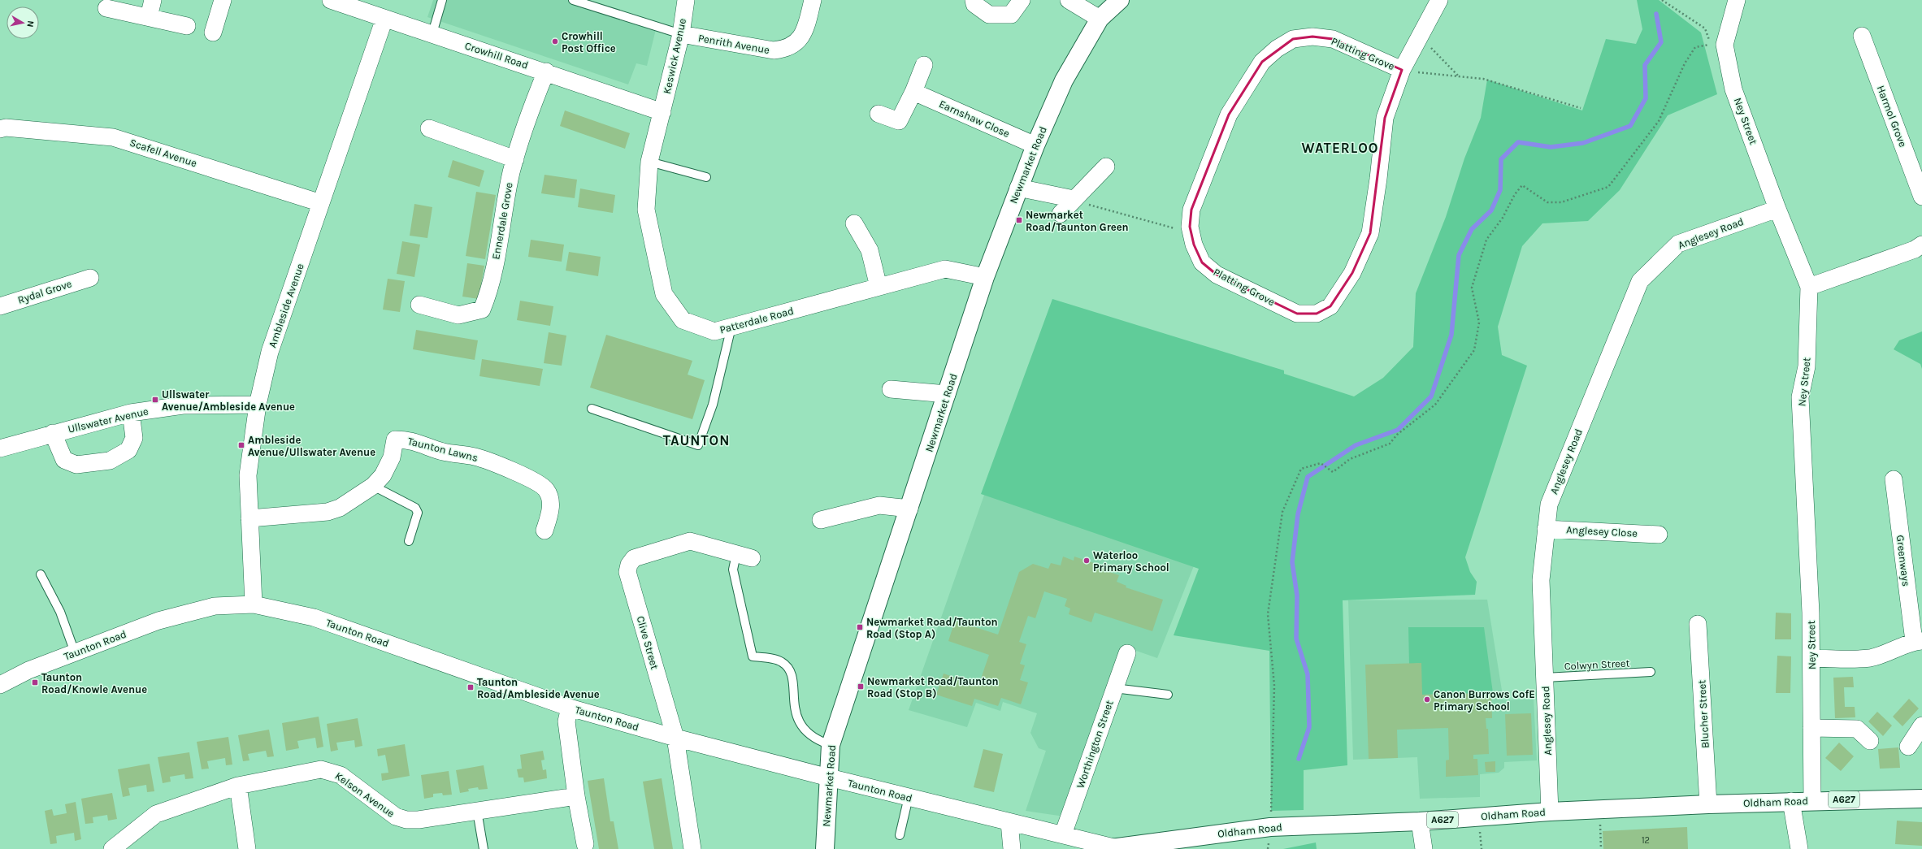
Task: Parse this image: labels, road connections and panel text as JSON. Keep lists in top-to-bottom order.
{
  "streets": {
    "main road": ["Newmarket Road", "A627", "Oldham Road"],
    "street": [
      "Penrith Avenue",
      "Platting Grove",
      "Crowhill Road",
      "Keswick Avenue",
      "Harmol Grove",
      "Earnshaw Close",
      "Ney Street",
      "Scafell Avenue",
      "Ennerdale Grove",
      "Anglesey Road",
      "Rydal Grove",
      "Ambleside Avenue",
      "Patterdale Road",
      "Ullswater Avenue",
      "Taunton Lawns",
      "Anglesey Close",
      "Greenways",
      "Taunton Road",
      "Clive Street",
      "Blucher Street",
      "Worthington Street",
      "Kelson Avenue"
    ],
    "lane": ["Colwyn Street"]
  },
  "crossings": [
    ["Penrith Avenue", "Keswick Avenue"],
    ["Crowhill Road", "Keswick Avenue"],
    ["Crowhill Road", "Ennerdale Grove"],
    ["Crowhill Road", "Ambleside Avenue"],
    ["Crowhill Road", "Patterdale Road"],
    ["Keswick Avenue", "Patterdale Road"],
    ["Earnshaw Close", "Newmarket Road"],
    ["Ney Street", "Anglesey Road"],
    ["Ney Street", "Oldham Road"],
    ["Scafell Avenue", "Ambleside Avenue"],
    ["Newmarket Road", "Patterdale Road"],
    ["Newmarket Road", "Taunton Road"],
    ["Anglesey Road", "Anglesey Close"],
    ["Anglesey Road", "Colwyn Street"],
    ["Anglesey Road", "Oldham Road"],
    ["Ambleside Avenue", "Ullswater Avenue"],
    ["Ambleside Avenue", "Taunton Lawns"],
    ["Ambleside Avenue", "Taunton Road"],
    ["Taunton Road", "Clive Street"],
    ["Taunton Road", "Worthington Street"],
    ["Taunton Road", "Oldham Road"],
    ["Blucher Street", "Oldham Road"]
  ],
  "districts": ["WATERLOO", "TAUNTON"],
  "places": {
    "other": ["Crowhill Post Office", "Waterloo Primary School", "Canon Burrows CofE Primary School"],
    "transit": [
      "Newmarket Road/Taunton Green",
      "Ullswater Avenue/Ambleside Avenue",
      "Ambleside Avenue/Ullswater Avenue",
      "Newmarket Road/Taunton Road (Stop A)",
      "Taunton Road/Knowle Avenue",
      "Newmarket Road/Taunton Road (Stop B)",
      "Taunton Road/Ambleside Avenue"
    ]
  },
  "house_numbers": ["12"],
  "north": "right"
}
